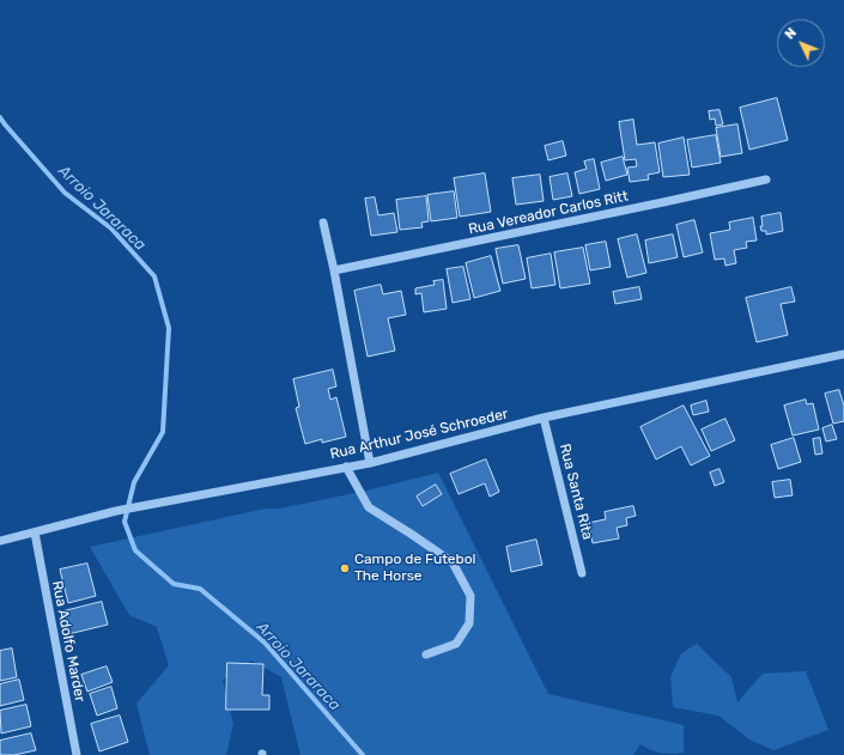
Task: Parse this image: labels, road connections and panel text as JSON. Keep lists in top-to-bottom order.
{
  "streets": {
    "street": [
      "Rua Vereador Carlos Ritt",
      "Rua Arthur José Schroeder",
      "Rua Santa Rita",
      "Rua Adolfo Marder"
    ]
  },
  "crossings": [
    ["Rua Arthur José Schroeder", "Rua Santa Rita"],
    ["Rua Arthur José Schroeder", "Rua Adolfo Marder"]
  ],
  "water": ["Arroio Jararaca"],
  "places": ["Campo de Futebol The Horse"],
  "north": "top left"
}
